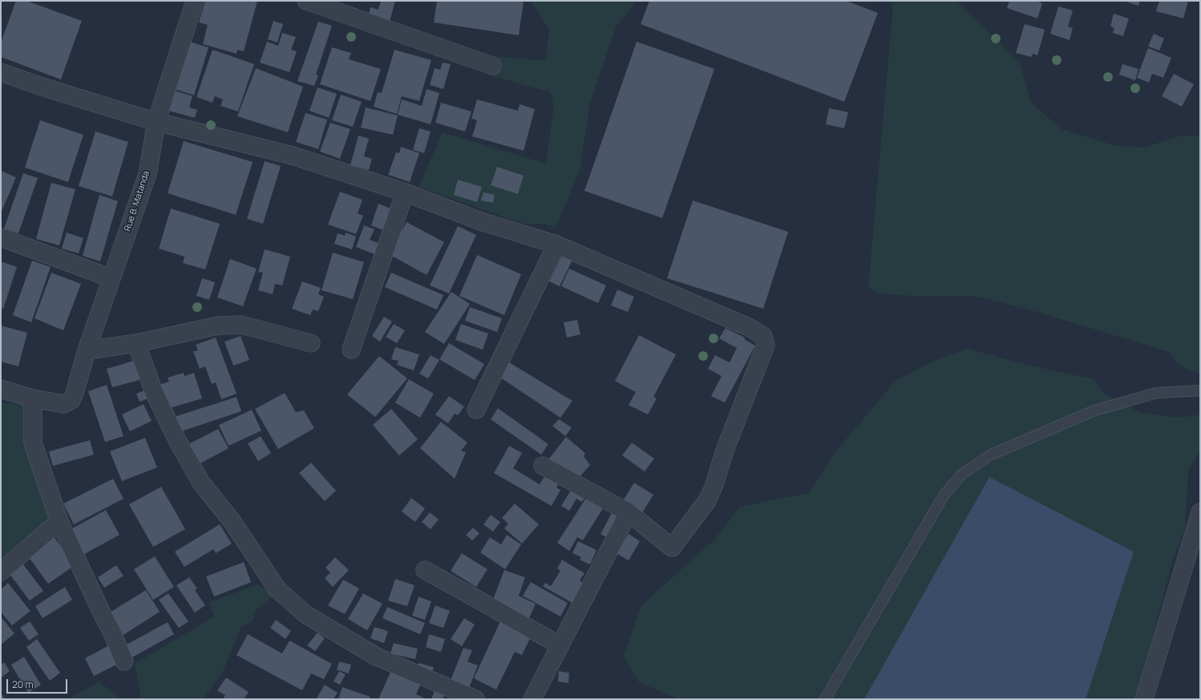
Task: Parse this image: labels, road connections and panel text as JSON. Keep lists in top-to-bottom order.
{
  "streets": {
    "street": ["Rue B. Matanda"]
  },
  "scale_bar": "20 m"
}
